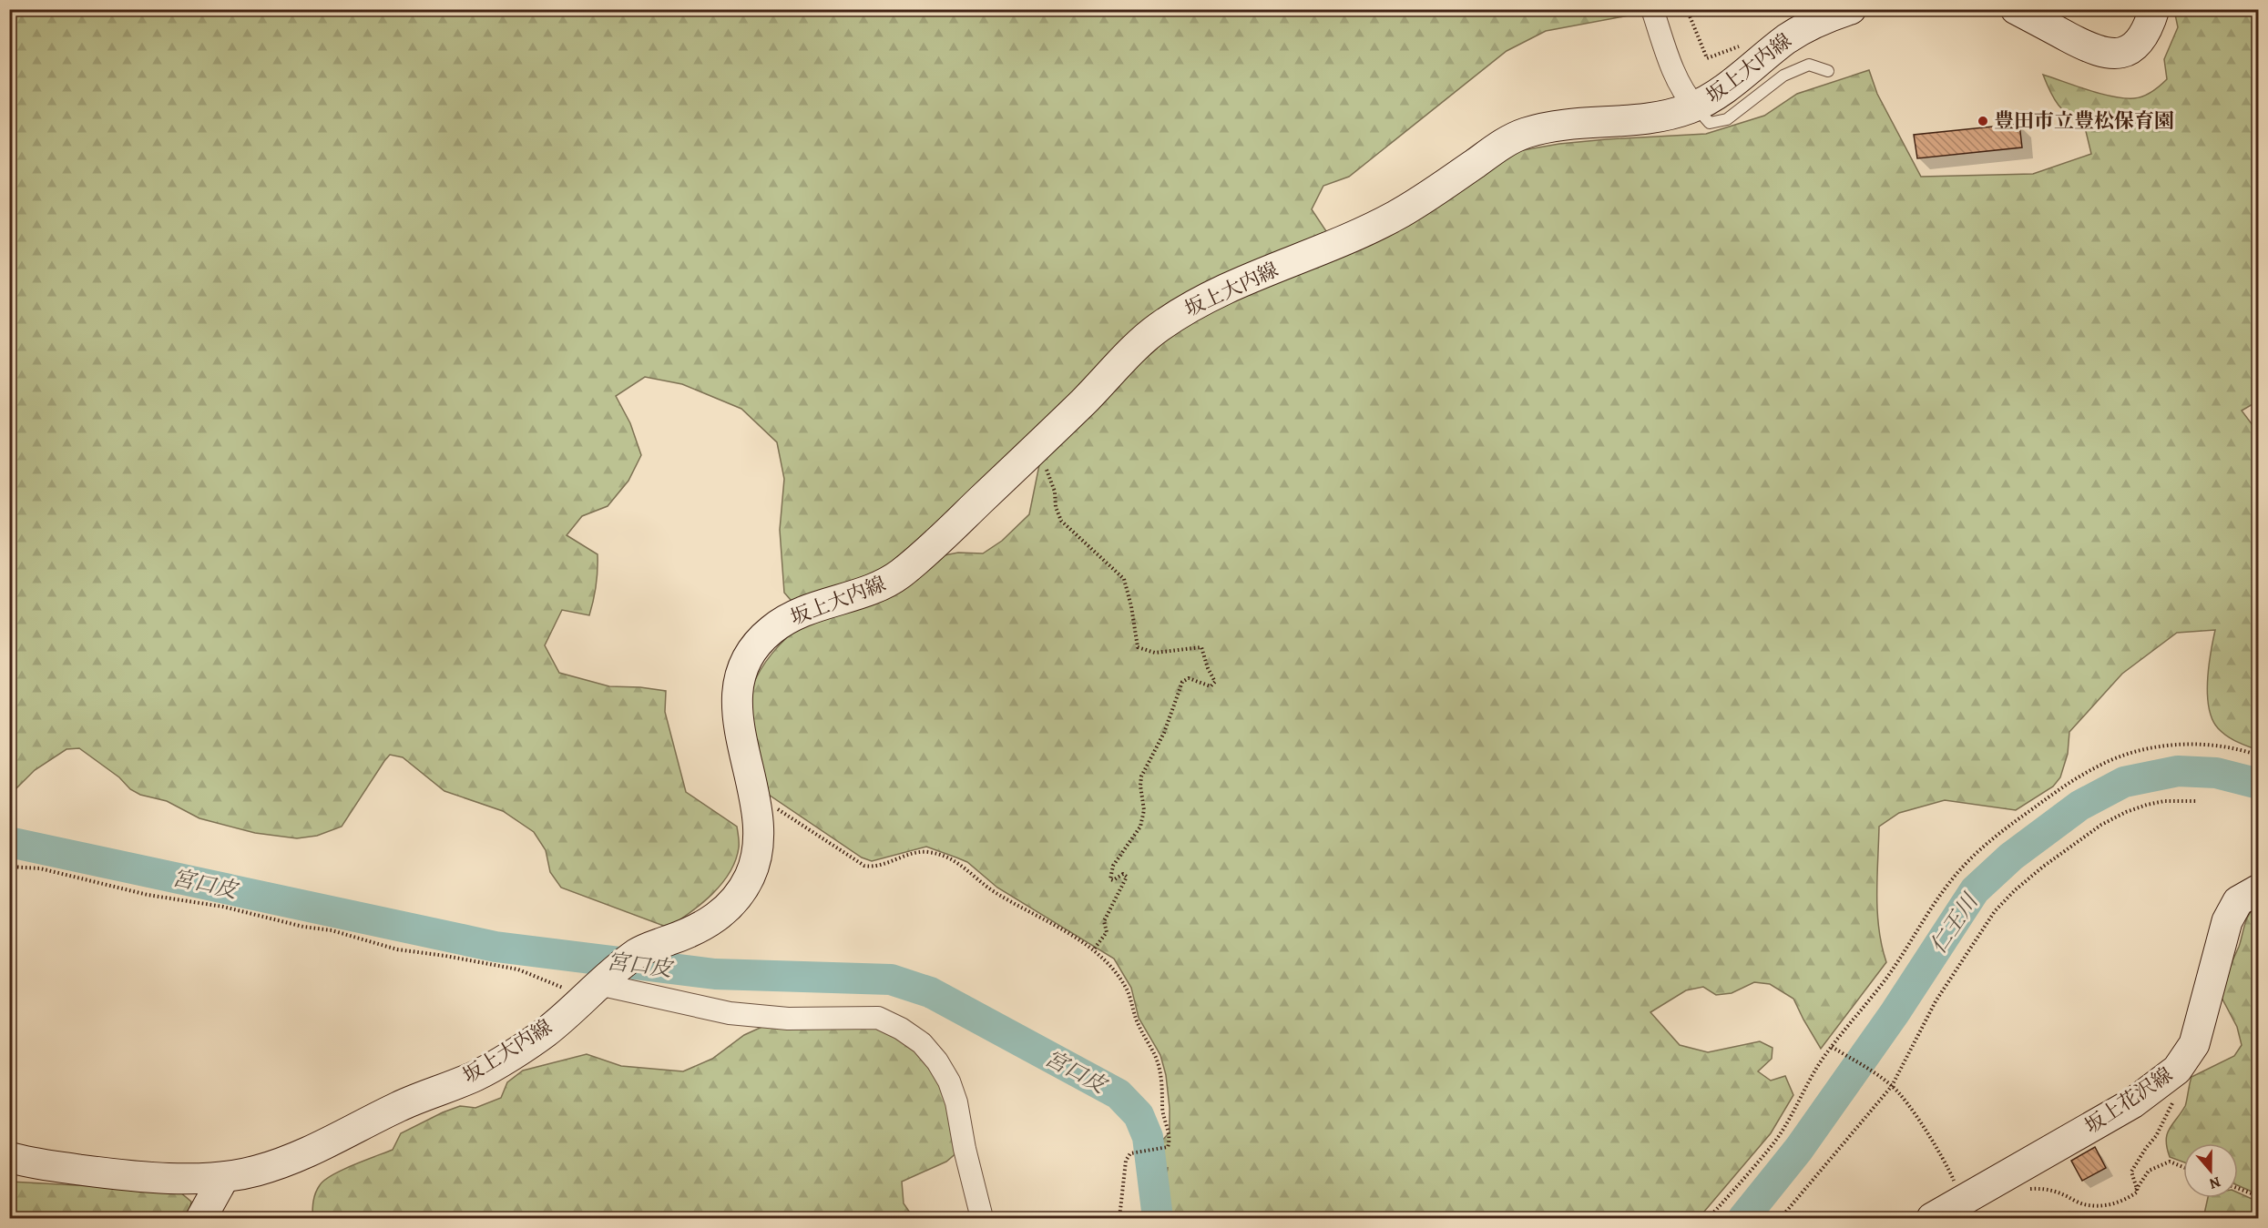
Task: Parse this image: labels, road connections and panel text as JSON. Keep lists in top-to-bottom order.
{
  "streets": {
    "main road": ["坂上大内線", "坂上花沢線"]
  },
  "water": ["宮口皮", "仁王川"],
  "places": ["豊田市立豊松保育園"],
  "north": "bottom"
}
